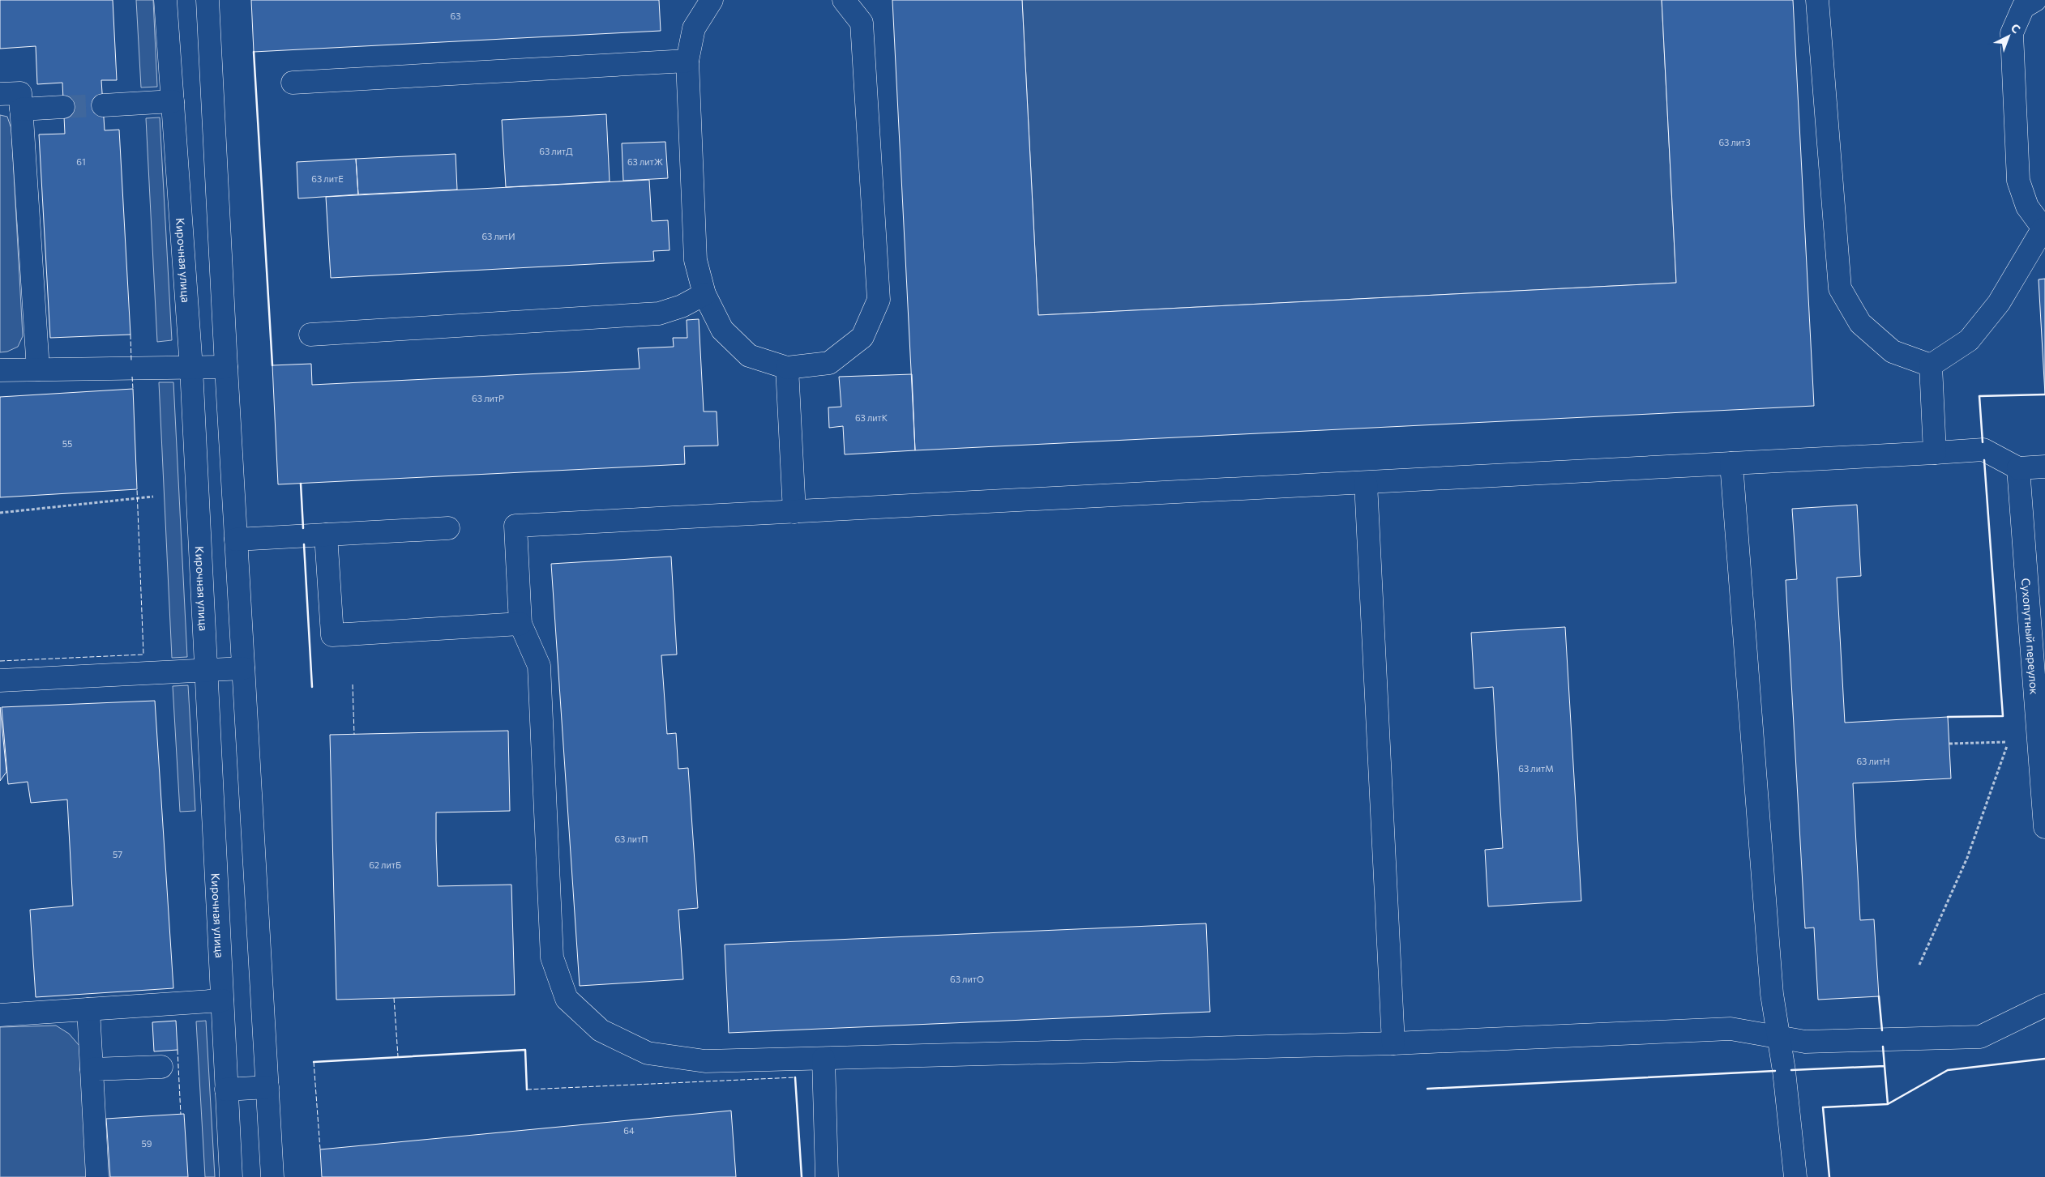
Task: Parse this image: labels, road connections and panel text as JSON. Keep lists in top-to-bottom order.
{
  "streets": {
    "street": ["Кирочная улица", "Сухопутный переулок"]
  },
  "house_numbers": [
    "63",
    "63 литЗ",
    "63 литД",
    "61",
    "63 литЖ",
    "63 литЕ",
    "63 литИ",
    "63 литР",
    "63 литК",
    "55",
    "63 литН",
    "63 литМ",
    "63 литП",
    "57",
    "62 литБ",
    "63 литО",
    "64",
    "59"
  ],
  "north": "top right"
}
